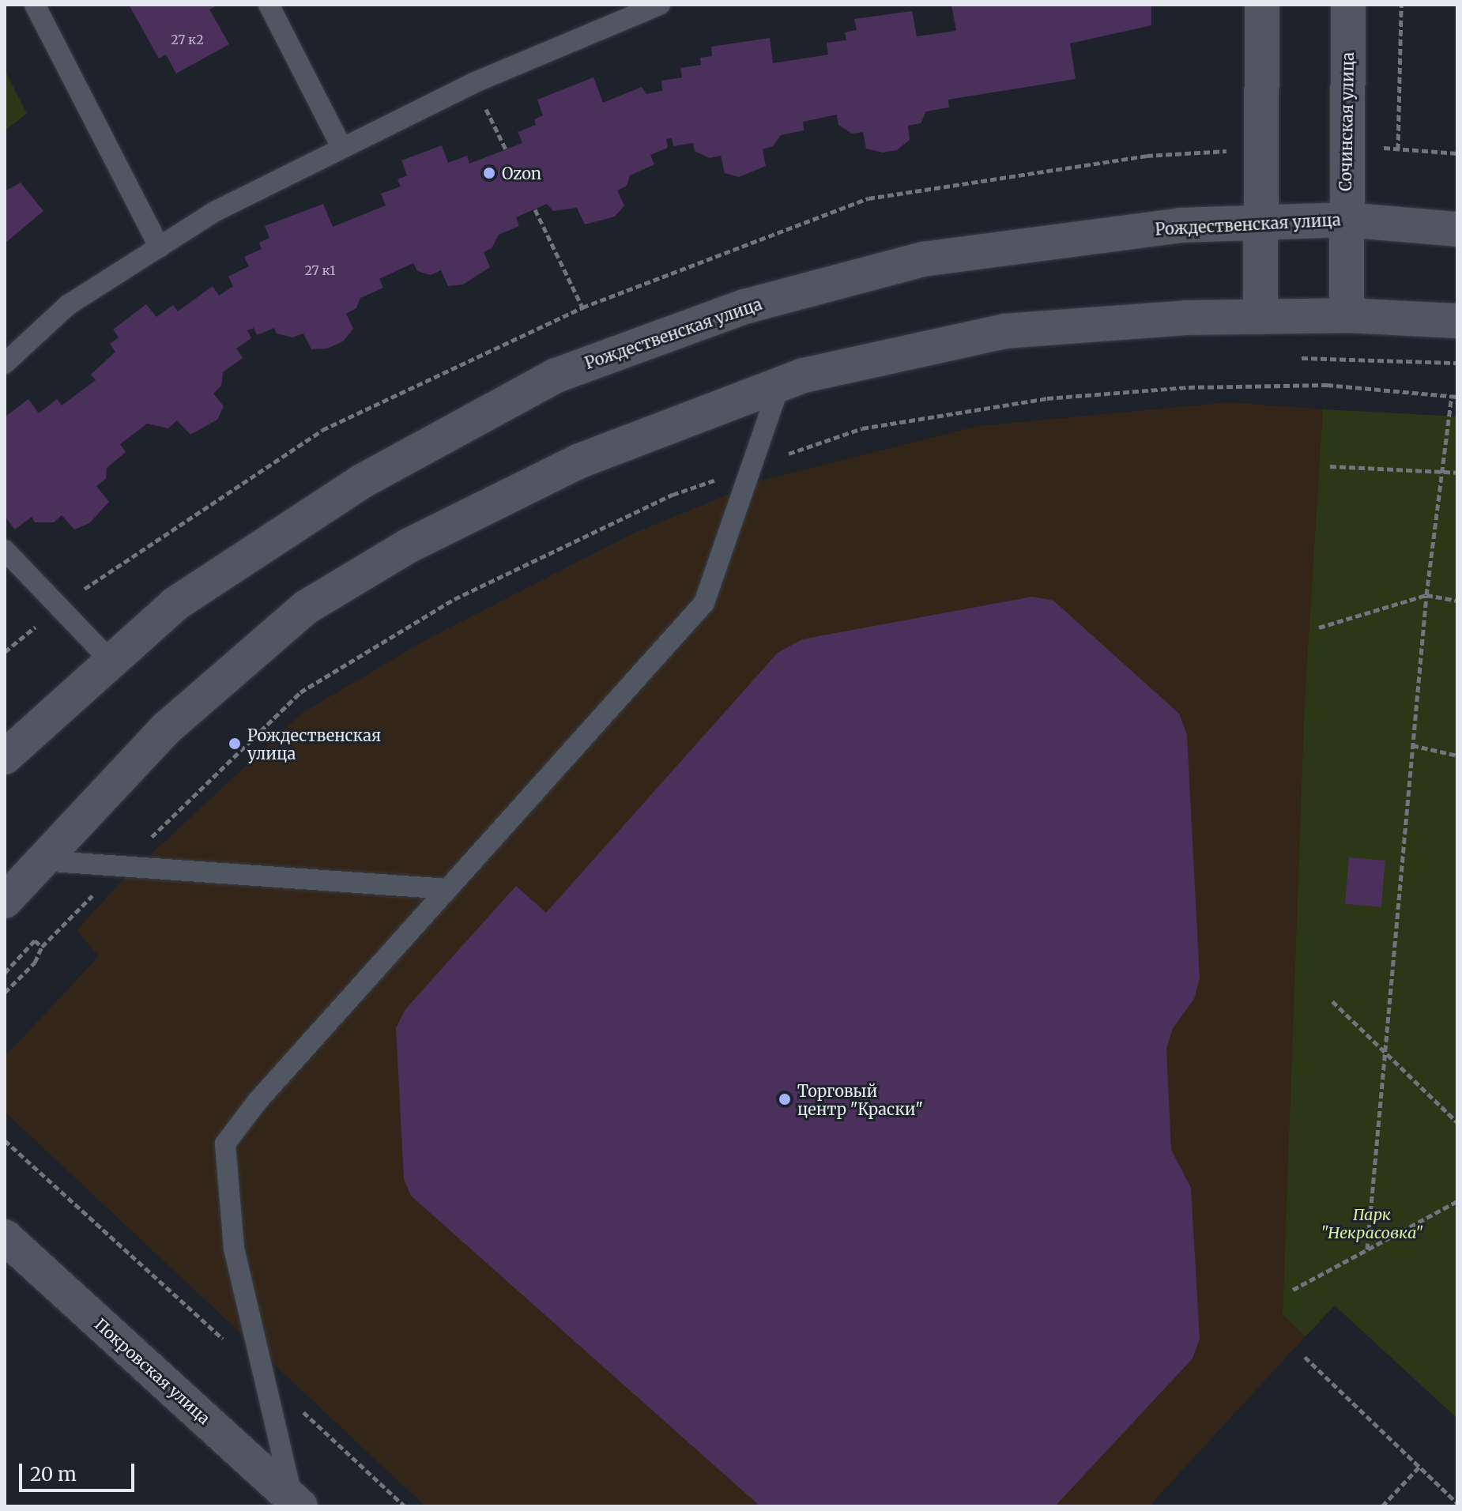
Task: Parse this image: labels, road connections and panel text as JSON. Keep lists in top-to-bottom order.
{
  "streets": {
    "street": ["Сочинская улица", "Рождественская улица", "Покровская улица"]
  },
  "crossings": [
    ["Сочинская улица", "Рождественская улица"]
  ],
  "parks": ["Парк \"Некрасовка\""],
  "places": ["Ozon", "Рождественская улица", "Торговый центр \"Краски\""],
  "house_numbers": ["27 к2", "27 к1"],
  "scale_bar": "20 m"
}
